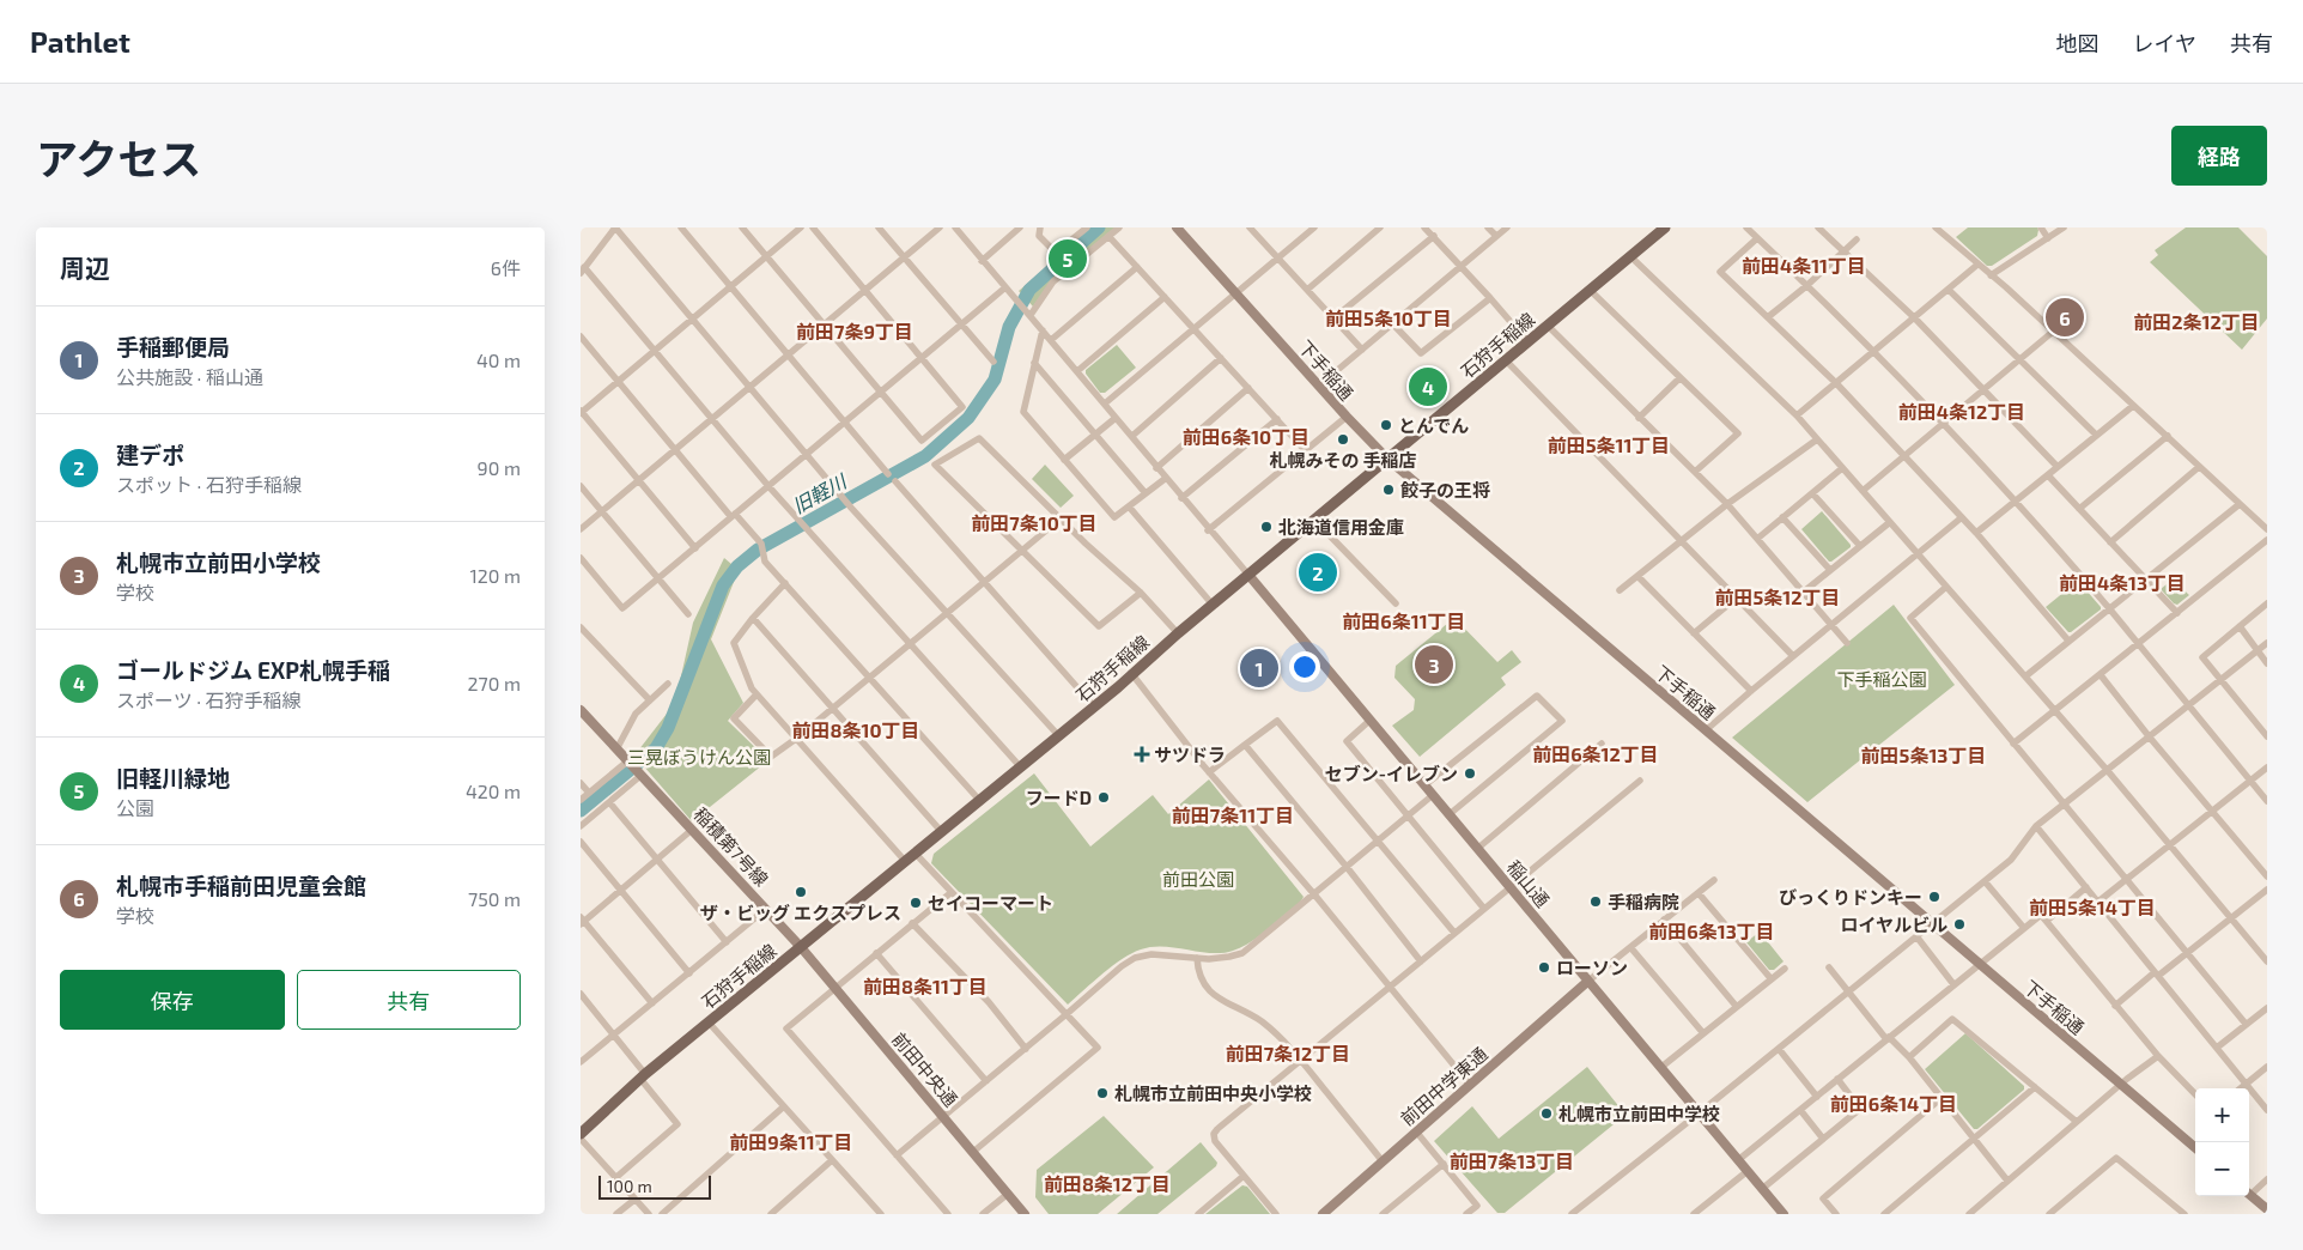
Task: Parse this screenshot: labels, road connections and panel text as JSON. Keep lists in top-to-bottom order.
{
  "streets": {
    "main road": ["石狩手稲線"],
    "street": [
      "下手稲通",
      "稲積第7号線",
      "稲山通",
      "前田中央通",
      "前田中学東通"
    ]
  },
  "crossings": [
    ["石狩手稲線", "下手稲通"],
    ["石狩手稲線", "稲積第7号線"],
    ["石狩手稲線", "稲山通"],
    ["石狩手稲線", "前田中央通"],
    ["稲積第7号線", "前田中央通"],
    ["稲山通", "前田中学東通"]
  ],
  "districts": [
    "前田4条11丁目",
    "前田5条10丁目",
    "前田2条12丁目",
    "前田7条9丁目",
    "前田4条12丁目",
    "前田6条10丁目",
    "前田5条11丁目",
    "前田7条10丁目",
    "前田4条13丁目",
    "前田5条12丁目",
    "前田6条11丁目",
    "前田8条10丁目",
    "前田6条12丁目",
    "前田5条13丁目",
    "前田7条11丁目",
    "前田5条14丁目",
    "前田6条13丁目",
    "前田8条11丁目",
    "前田7条12丁目",
    "前田6条14丁目",
    "前田9条11丁目",
    "前田7条13丁目",
    "前田8条12丁目"
  ],
  "water": ["旧軽川"],
  "parks": ["下手稲公園", "三晃ぼうけん公園", "前田公園"],
  "places": {
    "other": [
      "とんでん",
      "札幌みその 手稲店",
      "餃子の王将",
      "北海道信用金庫",
      "セブン-イレブン",
      "フードD",
      "ザ・ビッグ エクスプレス",
      "びっくりドンキー",
      "手稲病院",
      "セイコーマート",
      "ロイヤルビル",
      "ローソン",
      "札幌市立前田中央小学校",
      "札幌市立前田中学校"
    ],
    "health": ["サツドラ"]
  },
  "scale_bar": "100 m",
  "page": {
    "header": "Pathlet",
    "nav": ["地図", "レイヤ", "共有"],
    "title": "アクセス",
    "buttons": [
      "経路",
      ["保存", "共有"]
    ],
    "heading": ["周辺", "6件"],
    "pins": [
      "5",
      "6",
      "4",
      "2",
      "3",
      "1"
    ],
    "list": [
      {
        "mark": "1",
        "name": "手稲郵便局",
        "note": "公共施設 · 稲山通",
        "value": "40 m"
      },
      {
        "mark": "2",
        "name": "建デポ",
        "note": "スポット · 石狩手稲線",
        "value": "90 m"
      },
      {
        "mark": "3",
        "name": "札幌市立前田小学校",
        "note": "学校",
        "value": "120 m"
      },
      {
        "mark": "4",
        "name": "ゴールドジム EXP札幌手稲",
        "note": "スポーツ · 石狩手稲線",
        "value": "270 m"
      },
      {
        "mark": "5",
        "name": "旧軽川緑地",
        "note": "公園",
        "value": "420 m"
      },
      {
        "mark": "6",
        "name": "札幌市手稲前田児童会館",
        "note": "学校",
        "value": "750 m"
      }
    ],
    "map_buttons": ["+", "−"],
    "scale": "100 m"
  }
}
